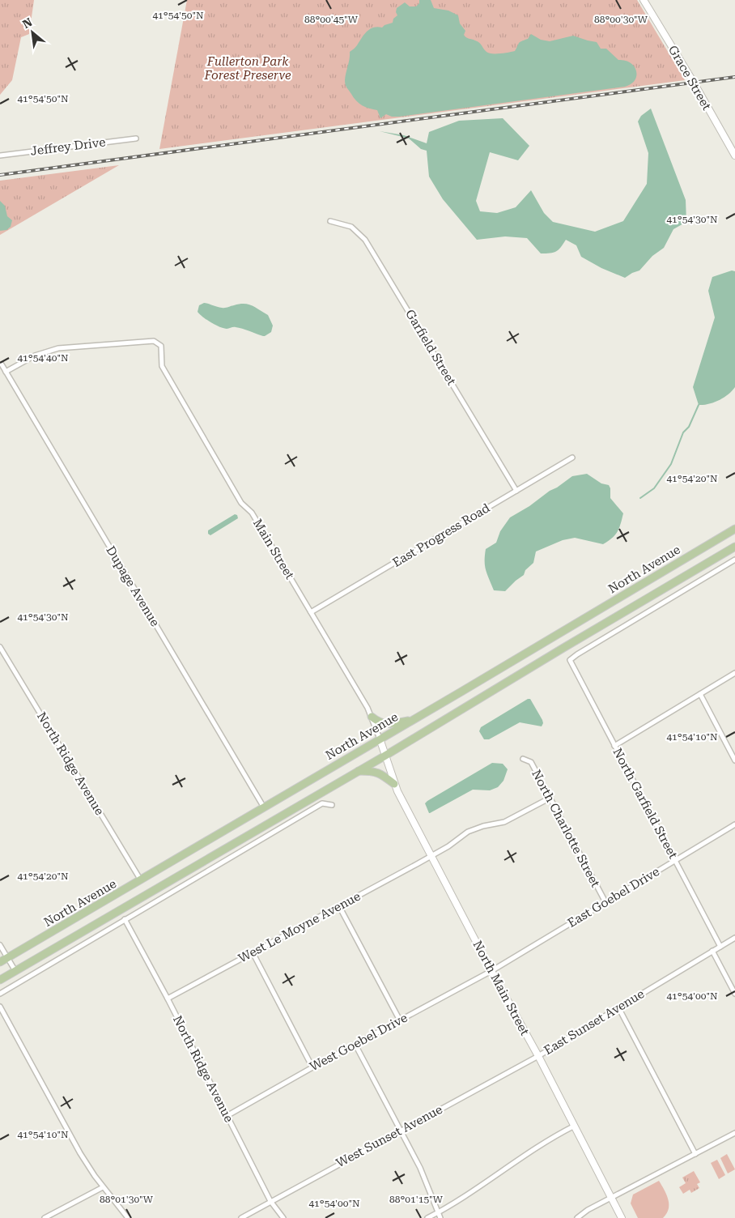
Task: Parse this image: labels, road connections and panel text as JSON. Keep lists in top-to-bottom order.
{
  "streets": {
    "main road": ["North Avenue"],
    "street": [
      "Grace Street",
      "Jeffrey Drive",
      "Garfield Street",
      "East Progress Road",
      "Main Street",
      "Dupage Avenue",
      "North Ridge Avenue",
      "North Garfield Street",
      "North Charlotte Street",
      "East Goebel Drive",
      "West Le Moyne Avenue",
      "North Main Street",
      "East Sunset Avenue",
      "West Goebel Drive",
      "West Sunset Avenue"
    ]
  },
  "crossings": [
    ["Garfield Street", "East Progress Road"],
    ["East Progress Road", "Main Street"],
    ["Main Street", "North Avenue"],
    ["Main Street", "Dupage Avenue"],
    ["Main Street", "North Main Street"],
    ["North Avenue", "Dupage Avenue"],
    ["North Avenue", "North Ridge Avenue"],
    ["North Ridge Avenue", "West Le Moyne Avenue"],
    ["North Ridge Avenue", "West Goebel Drive"],
    ["North Ridge Avenue", "West Sunset Avenue"],
    ["North Garfield Street", "East Goebel Drive"],
    ["North Garfield Street", "East Sunset Avenue"],
    ["North Charlotte Street", "East Goebel Drive"],
    ["North Charlotte Street", "West Le Moyne Avenue"],
    ["East Goebel Drive", "North Main Street"],
    ["East Goebel Drive", "West Goebel Drive"],
    ["West Le Moyne Avenue", "North Main Street"],
    ["North Main Street", "East Sunset Avenue"],
    ["North Main Street", "West Goebel Drive"],
    ["North Main Street", "West Sunset Avenue"],
    ["East Sunset Avenue", "West Sunset Avenue"]
  ],
  "parks": ["Fullerton Park Forest Preserve"],
  "north": "top left",
  "coordinates": [
    "41°54'50\"N",
    "88°00'45\"W",
    "88°00'30\"W",
    "41°54'30\"N",
    "41°54'40\"N",
    "41°54'20\"N",
    "41°54'10\"N",
    "41°54'00\"N",
    "88°01'30\"W",
    "88°01'15\"W"
  ]
}
